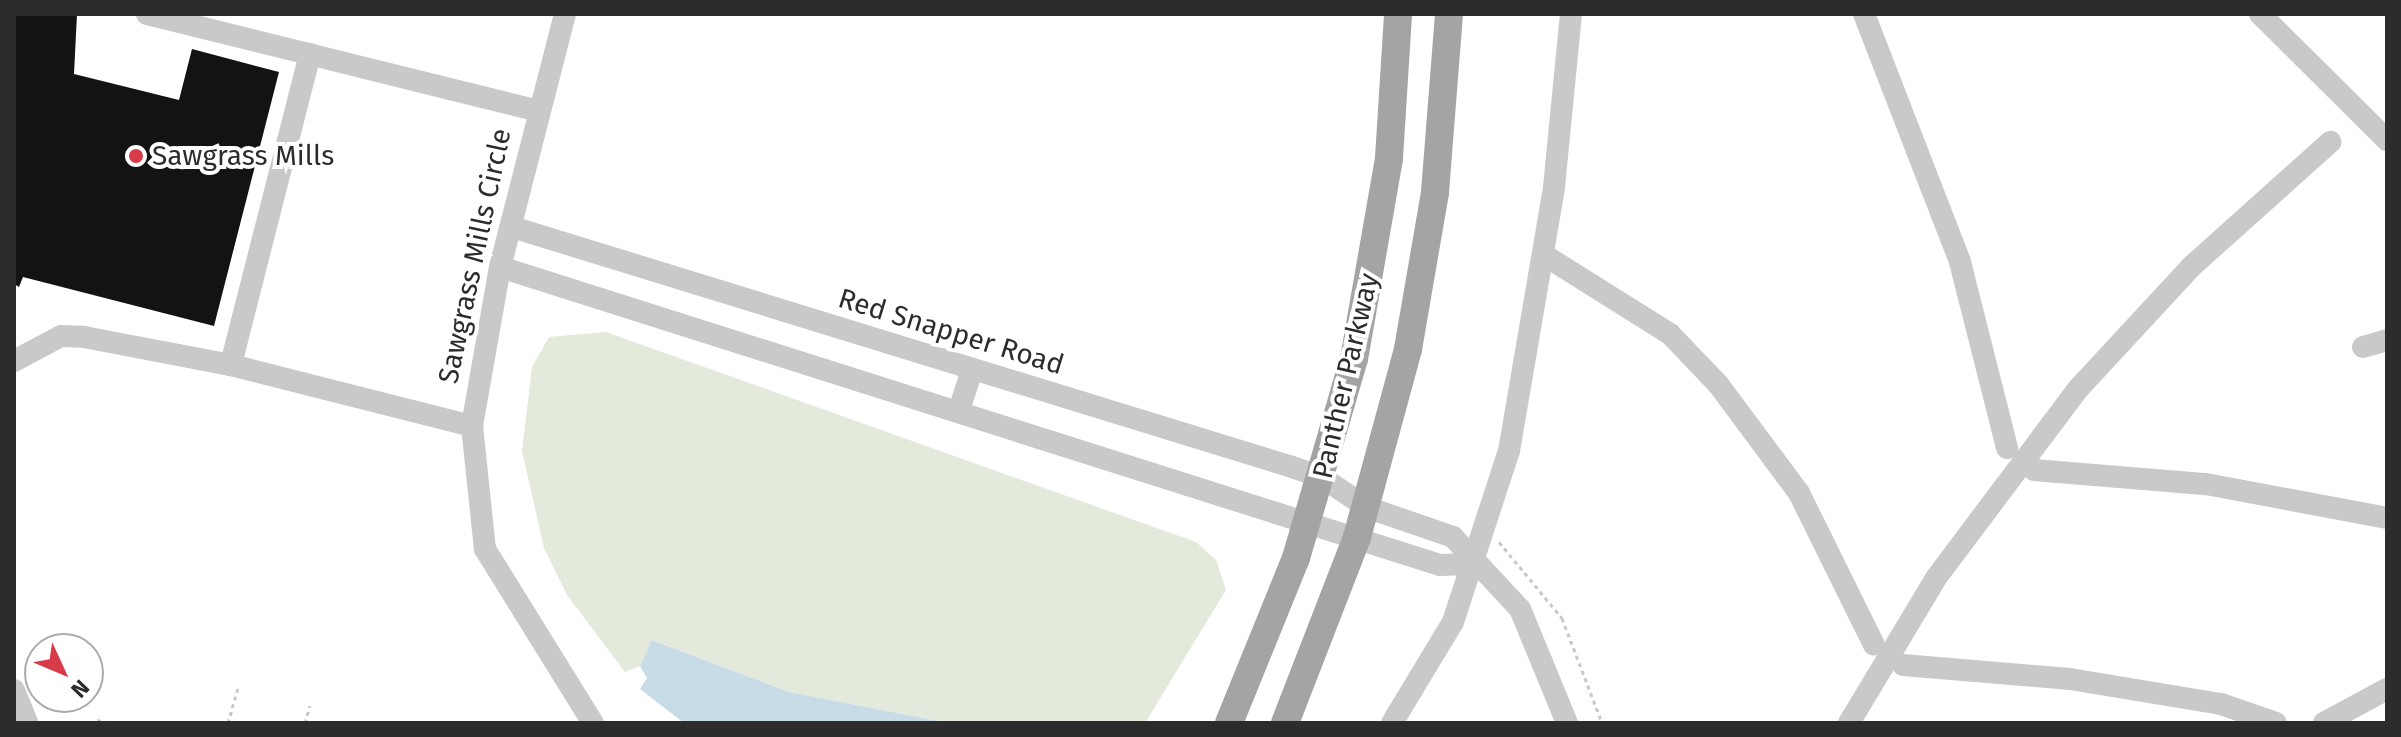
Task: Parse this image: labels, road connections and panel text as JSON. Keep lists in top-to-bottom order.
{
  "streets": {
    "main road": ["Panther Parkway"],
    "street": ["Sawgrass Mills Circle", "Red Snapper Road"]
  },
  "crossings": [
    ["Sawgrass Mills Circle", "Red Snapper Road"],
    ["Red Snapper Road", "Panther Parkway"]
  ],
  "places": ["Sawgrass Mills"],
  "north": "bottom right"
}
